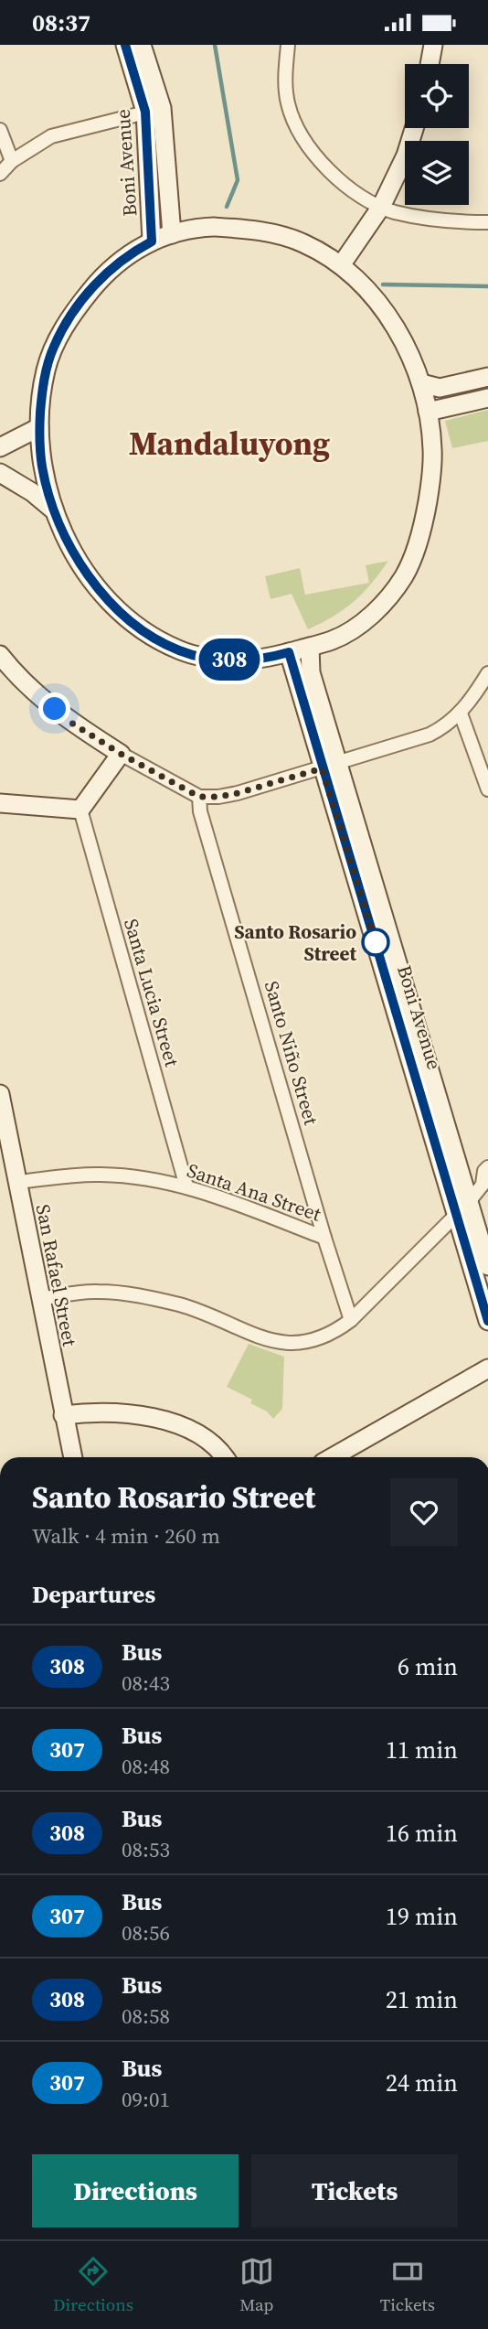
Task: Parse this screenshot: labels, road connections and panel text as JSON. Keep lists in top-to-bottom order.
{
  "streets": {
    "main road": ["Boni Avenue", "San Rafael Street"],
    "street": ["Santa Lucia Street", "Santo Niño Street", "Santa Ana Street"]
  },
  "crossings": [
    ["Santa Lucia Street", "Santa Ana Street"],
    ["Santo Niño Street", "Santa Ana Street"],
    ["Santa Ana Street", "San Rafael Street"]
  ],
  "districts": ["Mandaluyong"],
  "places": ["Santo Rosario Street"],
  "lines": ["bus line 308"],
  "page": {
    "status": "08:37",
    "on_map": "308",
    "heading": [
      ["Santo Rosario Street", "Walk · 4 min · 260 m"],
      "Departures"
    ],
    "list": [
      {
        "mark": "308",
        "name": "Bus",
        "note": "08:43",
        "value": "6 min"
      },
      {
        "mark": "307",
        "name": "Bus",
        "note": "08:48",
        "value": "11 min"
      },
      {
        "mark": "308",
        "name": "Bus",
        "note": "08:53",
        "value": "16 min"
      },
      {
        "mark": "307",
        "name": "Bus",
        "note": "08:56",
        "value": "19 min"
      },
      {
        "mark": "308",
        "name": "Bus",
        "note": "08:58",
        "value": "21 min"
      },
      {
        "mark": "307",
        "name": "Bus",
        "note": "09:01",
        "value": "24 min"
      }
    ],
    "buttons": ["Directions", "Tickets"],
    "tabs": ["Directions", "Map", "Tickets"]
  }
}
